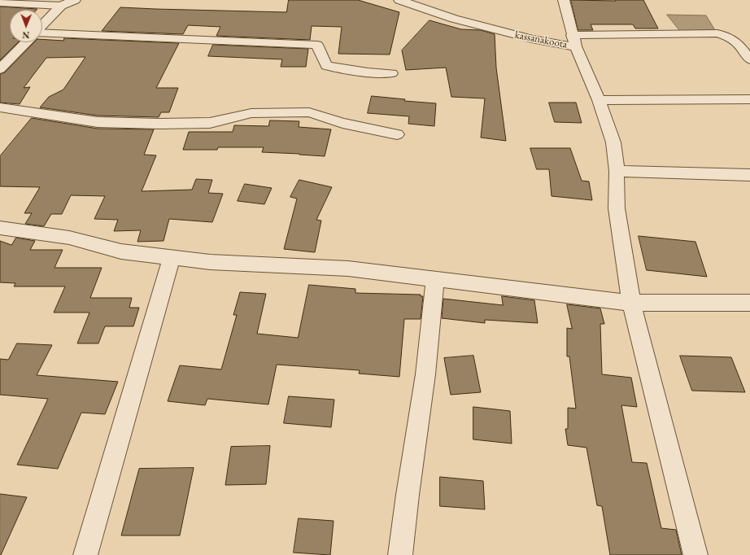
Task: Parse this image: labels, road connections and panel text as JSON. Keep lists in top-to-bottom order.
{
  "streets": {
    "street": ["kassanakoota"]
  },
  "north": "bottom"
}
